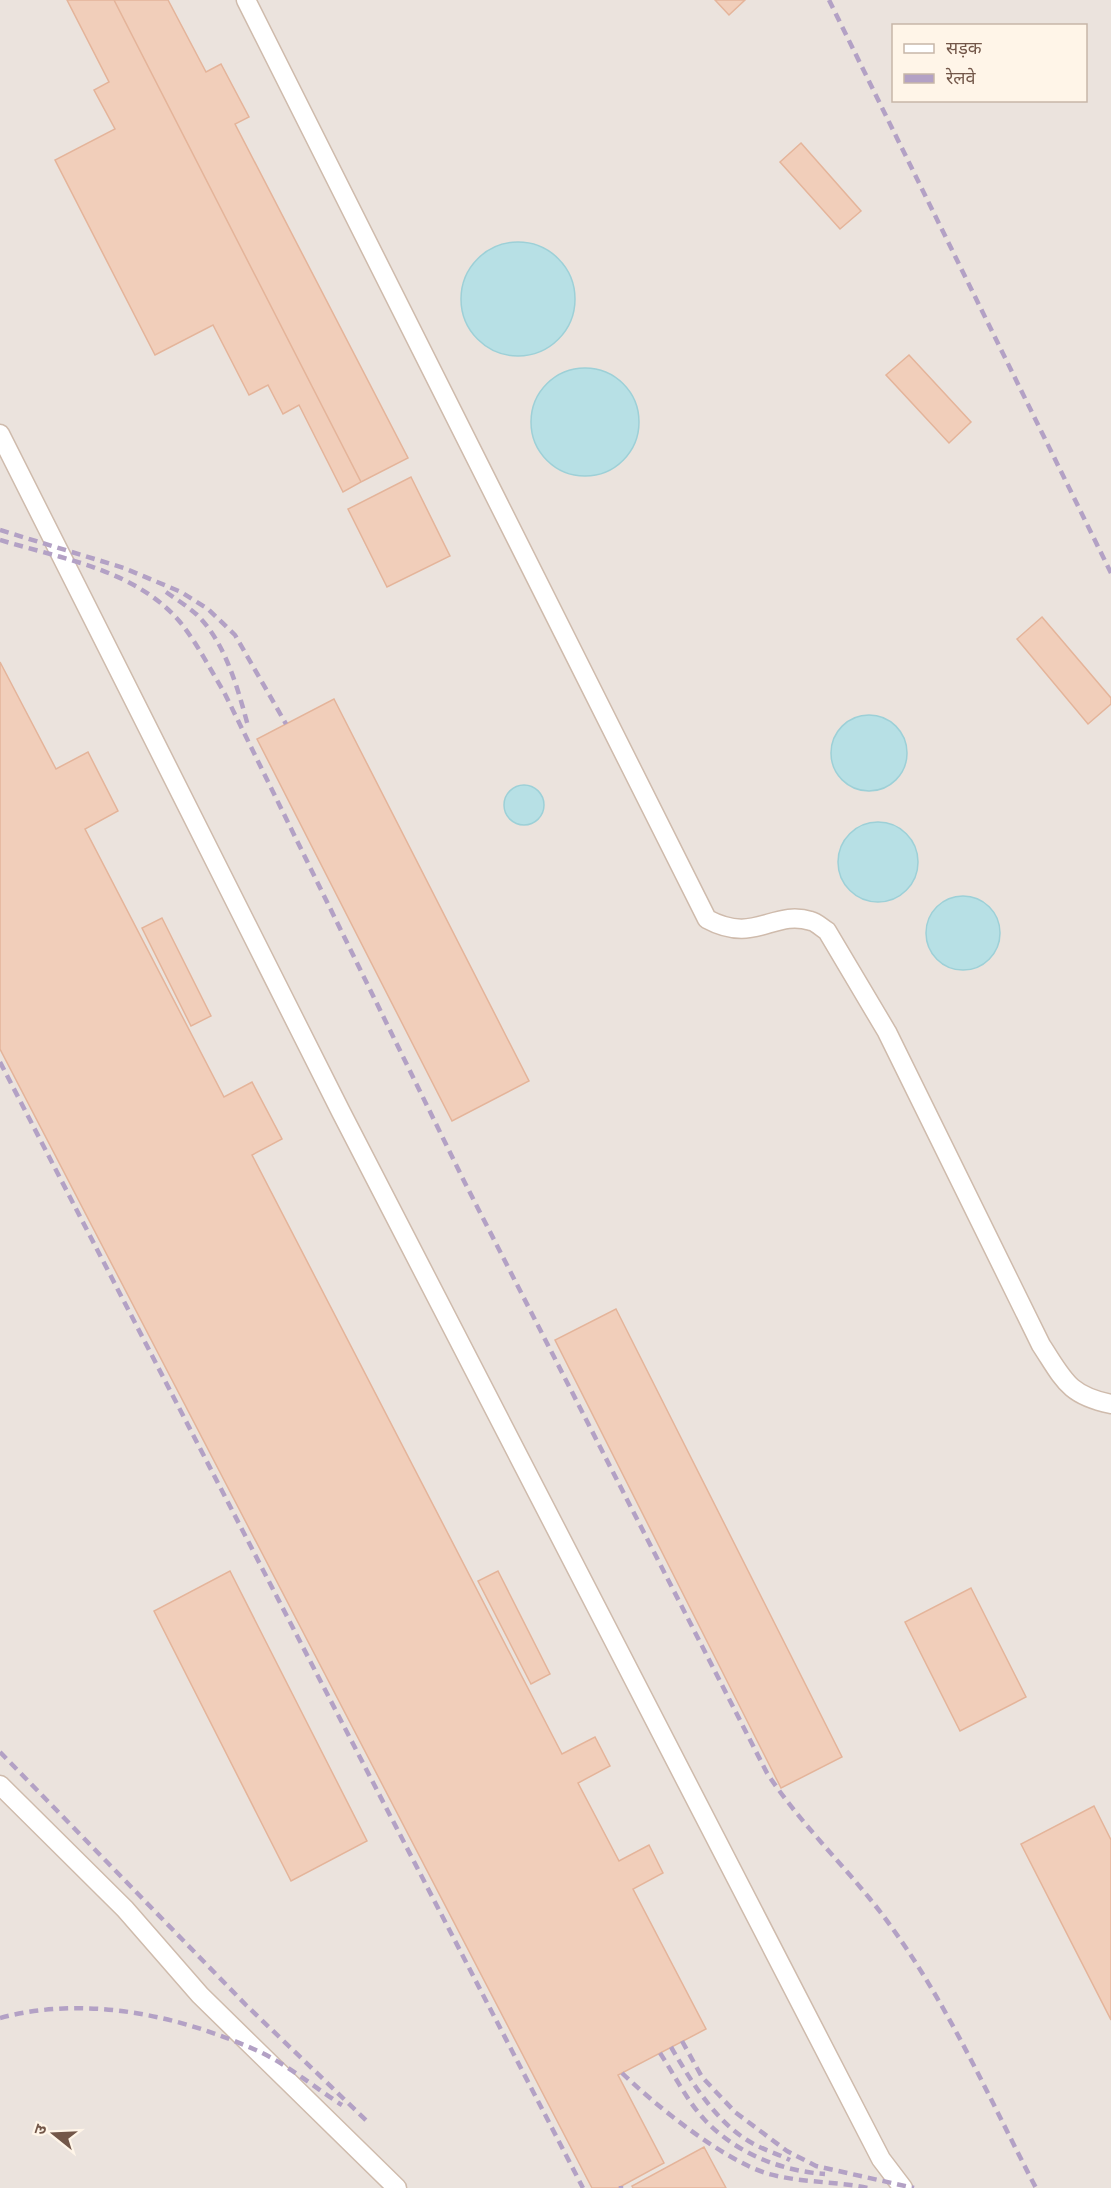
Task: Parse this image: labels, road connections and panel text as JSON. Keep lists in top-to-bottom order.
{
  "legend": ["सड़क", "रेलवे"],
  "north": "left"
}
